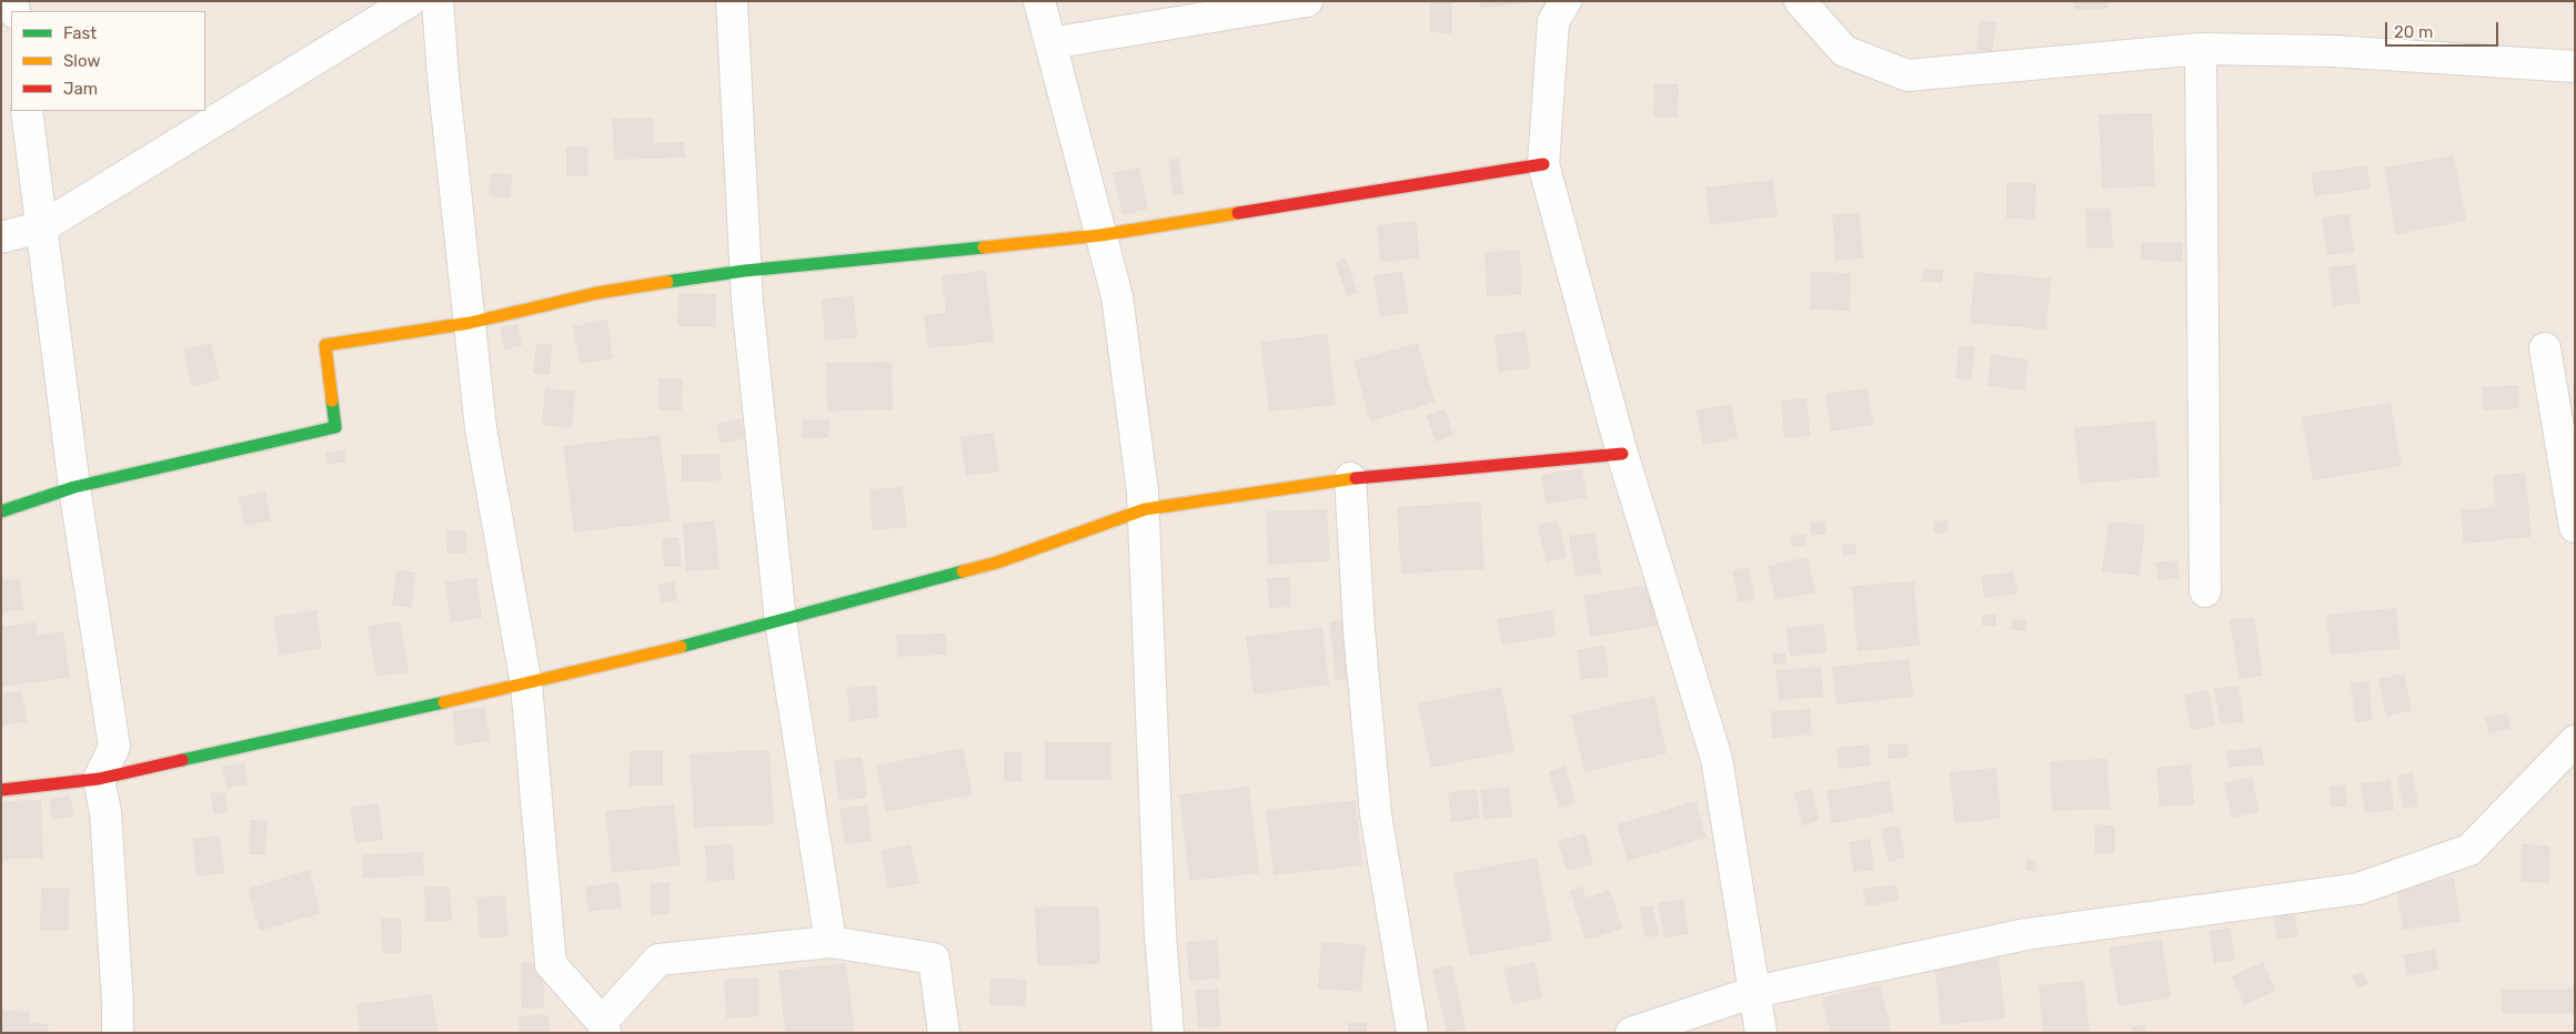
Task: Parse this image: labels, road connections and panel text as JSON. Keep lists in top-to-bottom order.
{
  "legend": ["Fast", "Slow", "Jam"],
  "scale_bar": "20 m"
}
